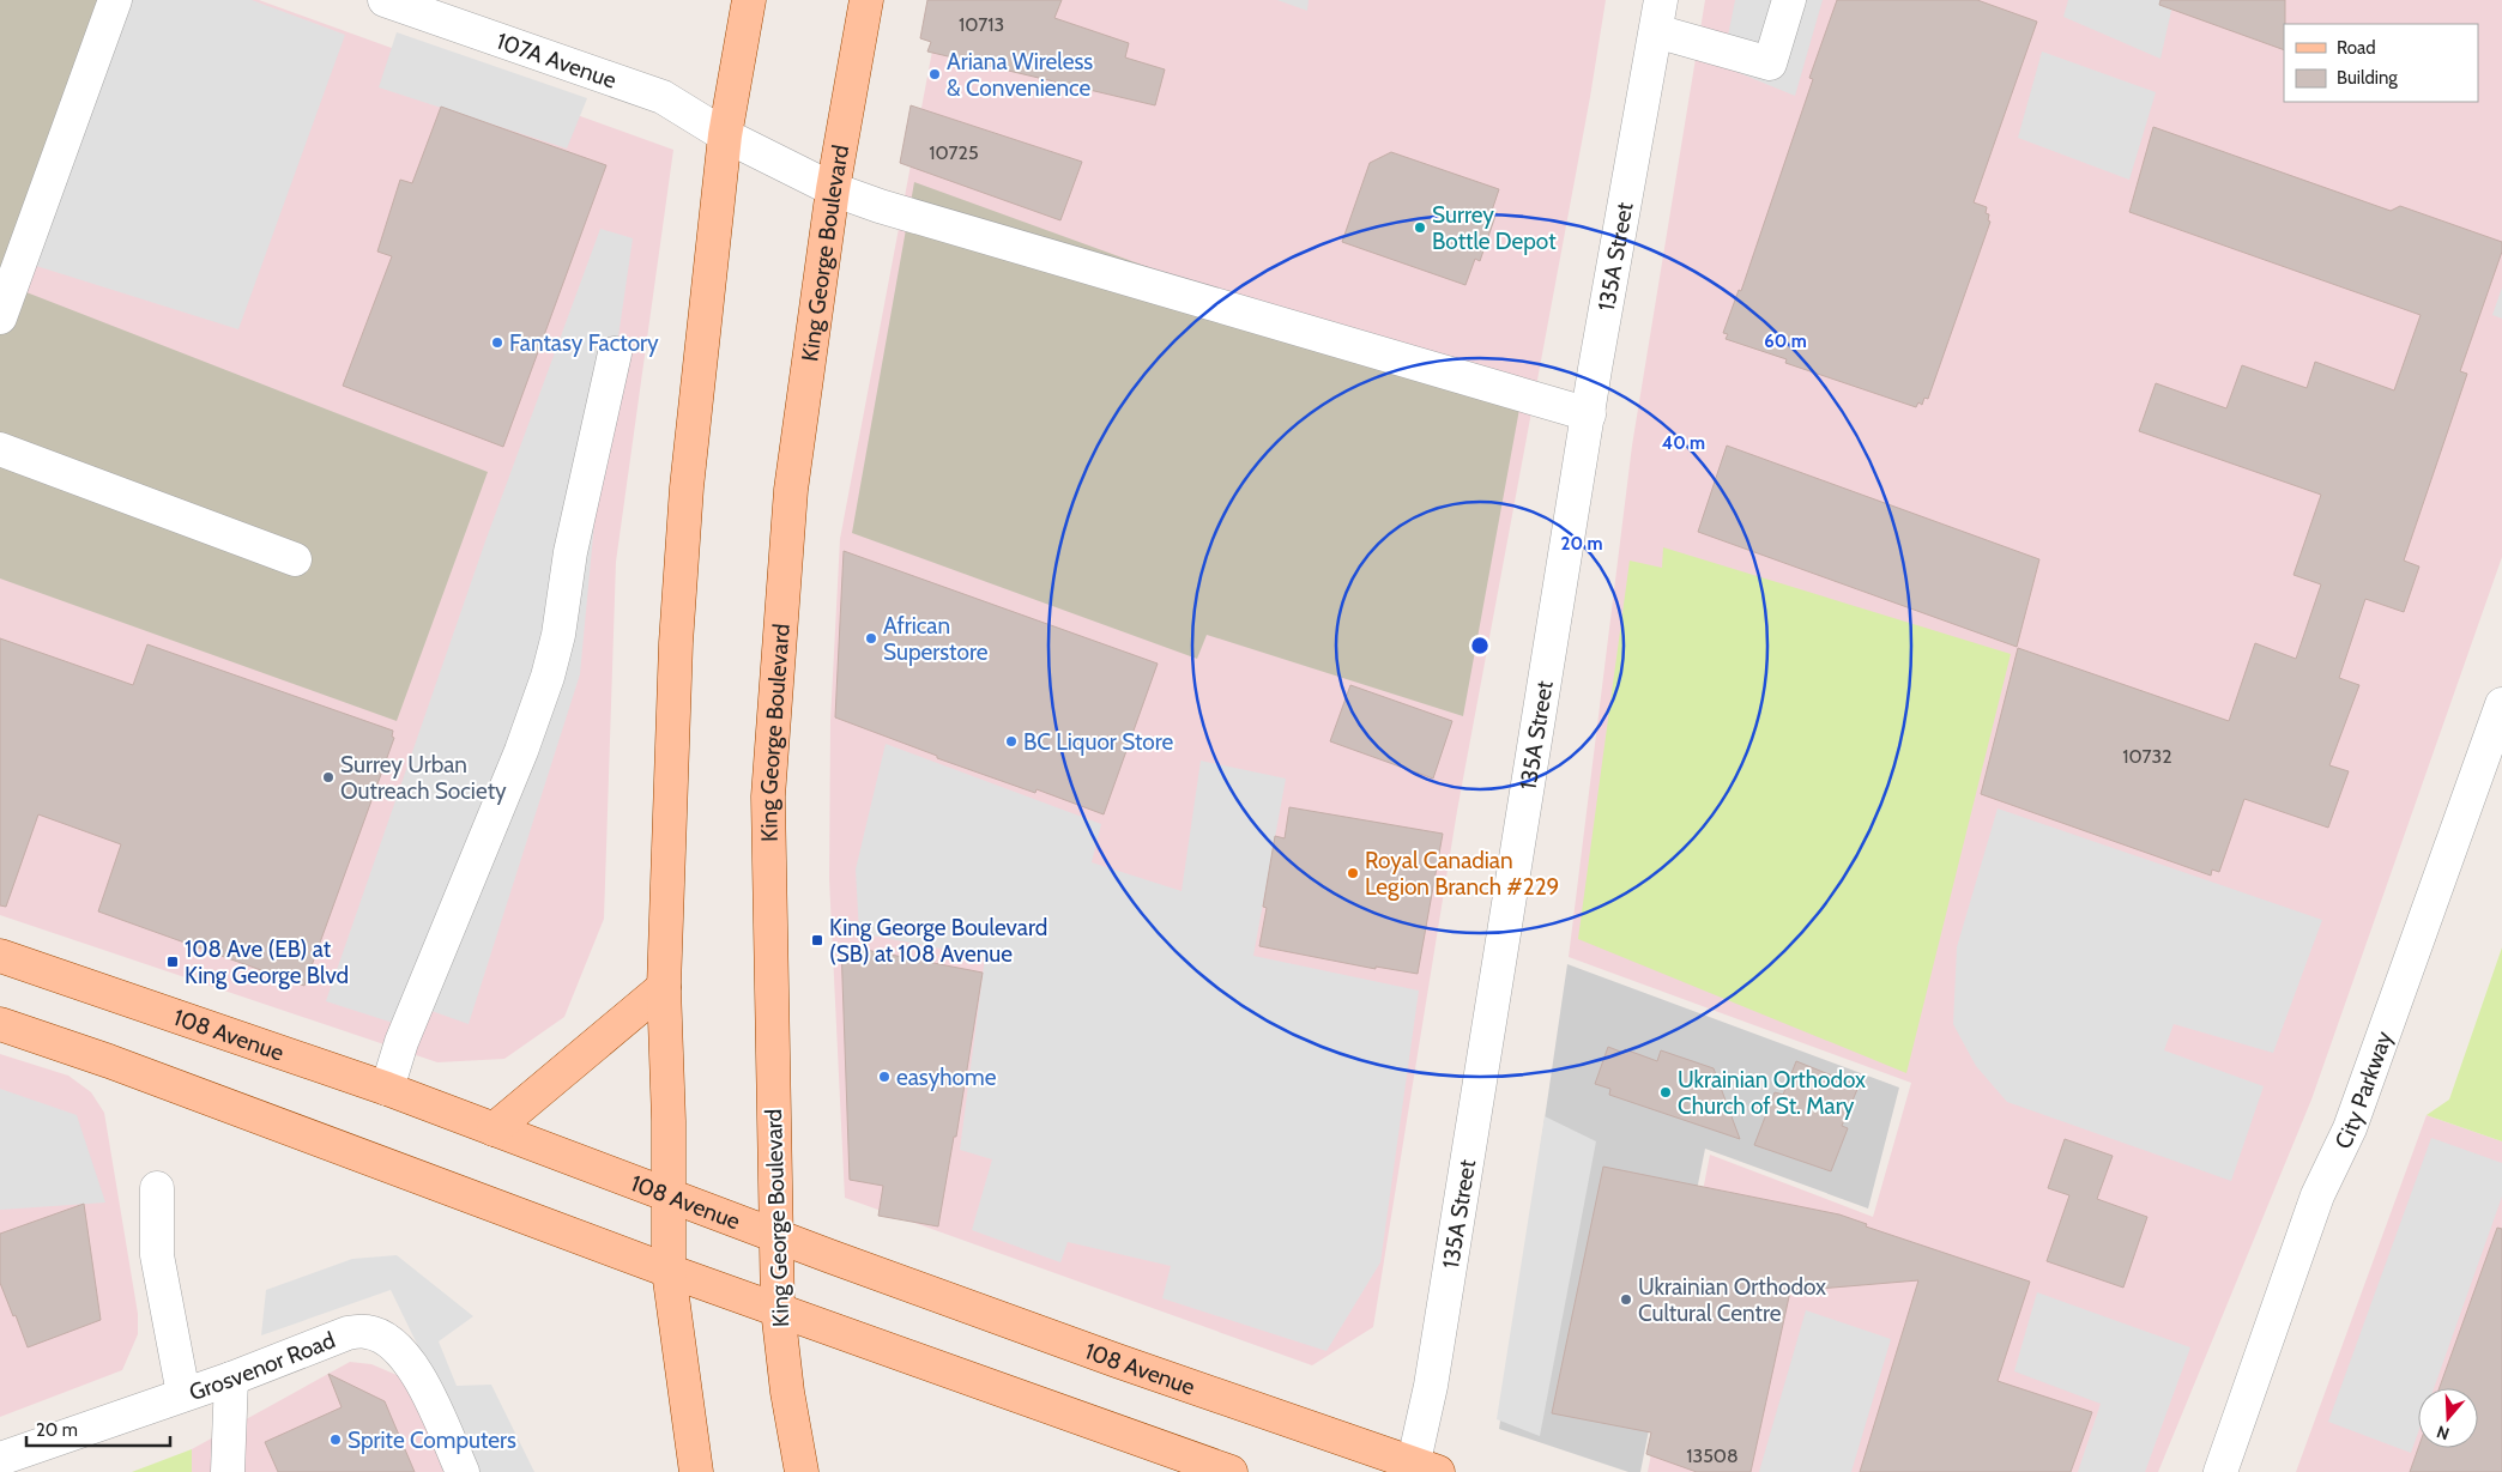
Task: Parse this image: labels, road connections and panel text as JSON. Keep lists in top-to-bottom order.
{
  "streets": {
    "main road": ["King George Boulevard", "108 Avenue"],
    "street": [
      "107A Avenue",
      "135A Street",
      "City Parkway",
      "Grosvenor Road"
    ]
  },
  "crossings": [
    ["107A Avenue", "King George Boulevard"],
    ["107A Avenue", "135A Street"],
    ["King George Boulevard", "108 Avenue"],
    ["135A Street", "108 Avenue"]
  ],
  "places": {
    "other": [
      "Ariana Wireless & Convenience",
      "Surrey Bottle Depot",
      "Fantasy Factory",
      "African Superstore",
      "BC Liquor Store",
      "Surrey Urban Outreach Society",
      "Royal Canadian Legion Branch #229",
      "easyhome",
      "Ukrainian Orthodox Church of St. Mary",
      "Ukrainian Orthodox Cultural Centre",
      "Sprite Computers"
    ],
    "transit": ["King George Boulevard (SB) at 108 Avenue", "108 Ave (EB) at King George Blvd"]
  },
  "house_numbers": [
    "10713",
    "10725",
    "10732",
    "13508"
  ],
  "legend": ["Road", "Building"],
  "scale_bar": "20 m",
  "north": "bottom",
  "rings": ["60 m", "40 m", "20 m"]
}
